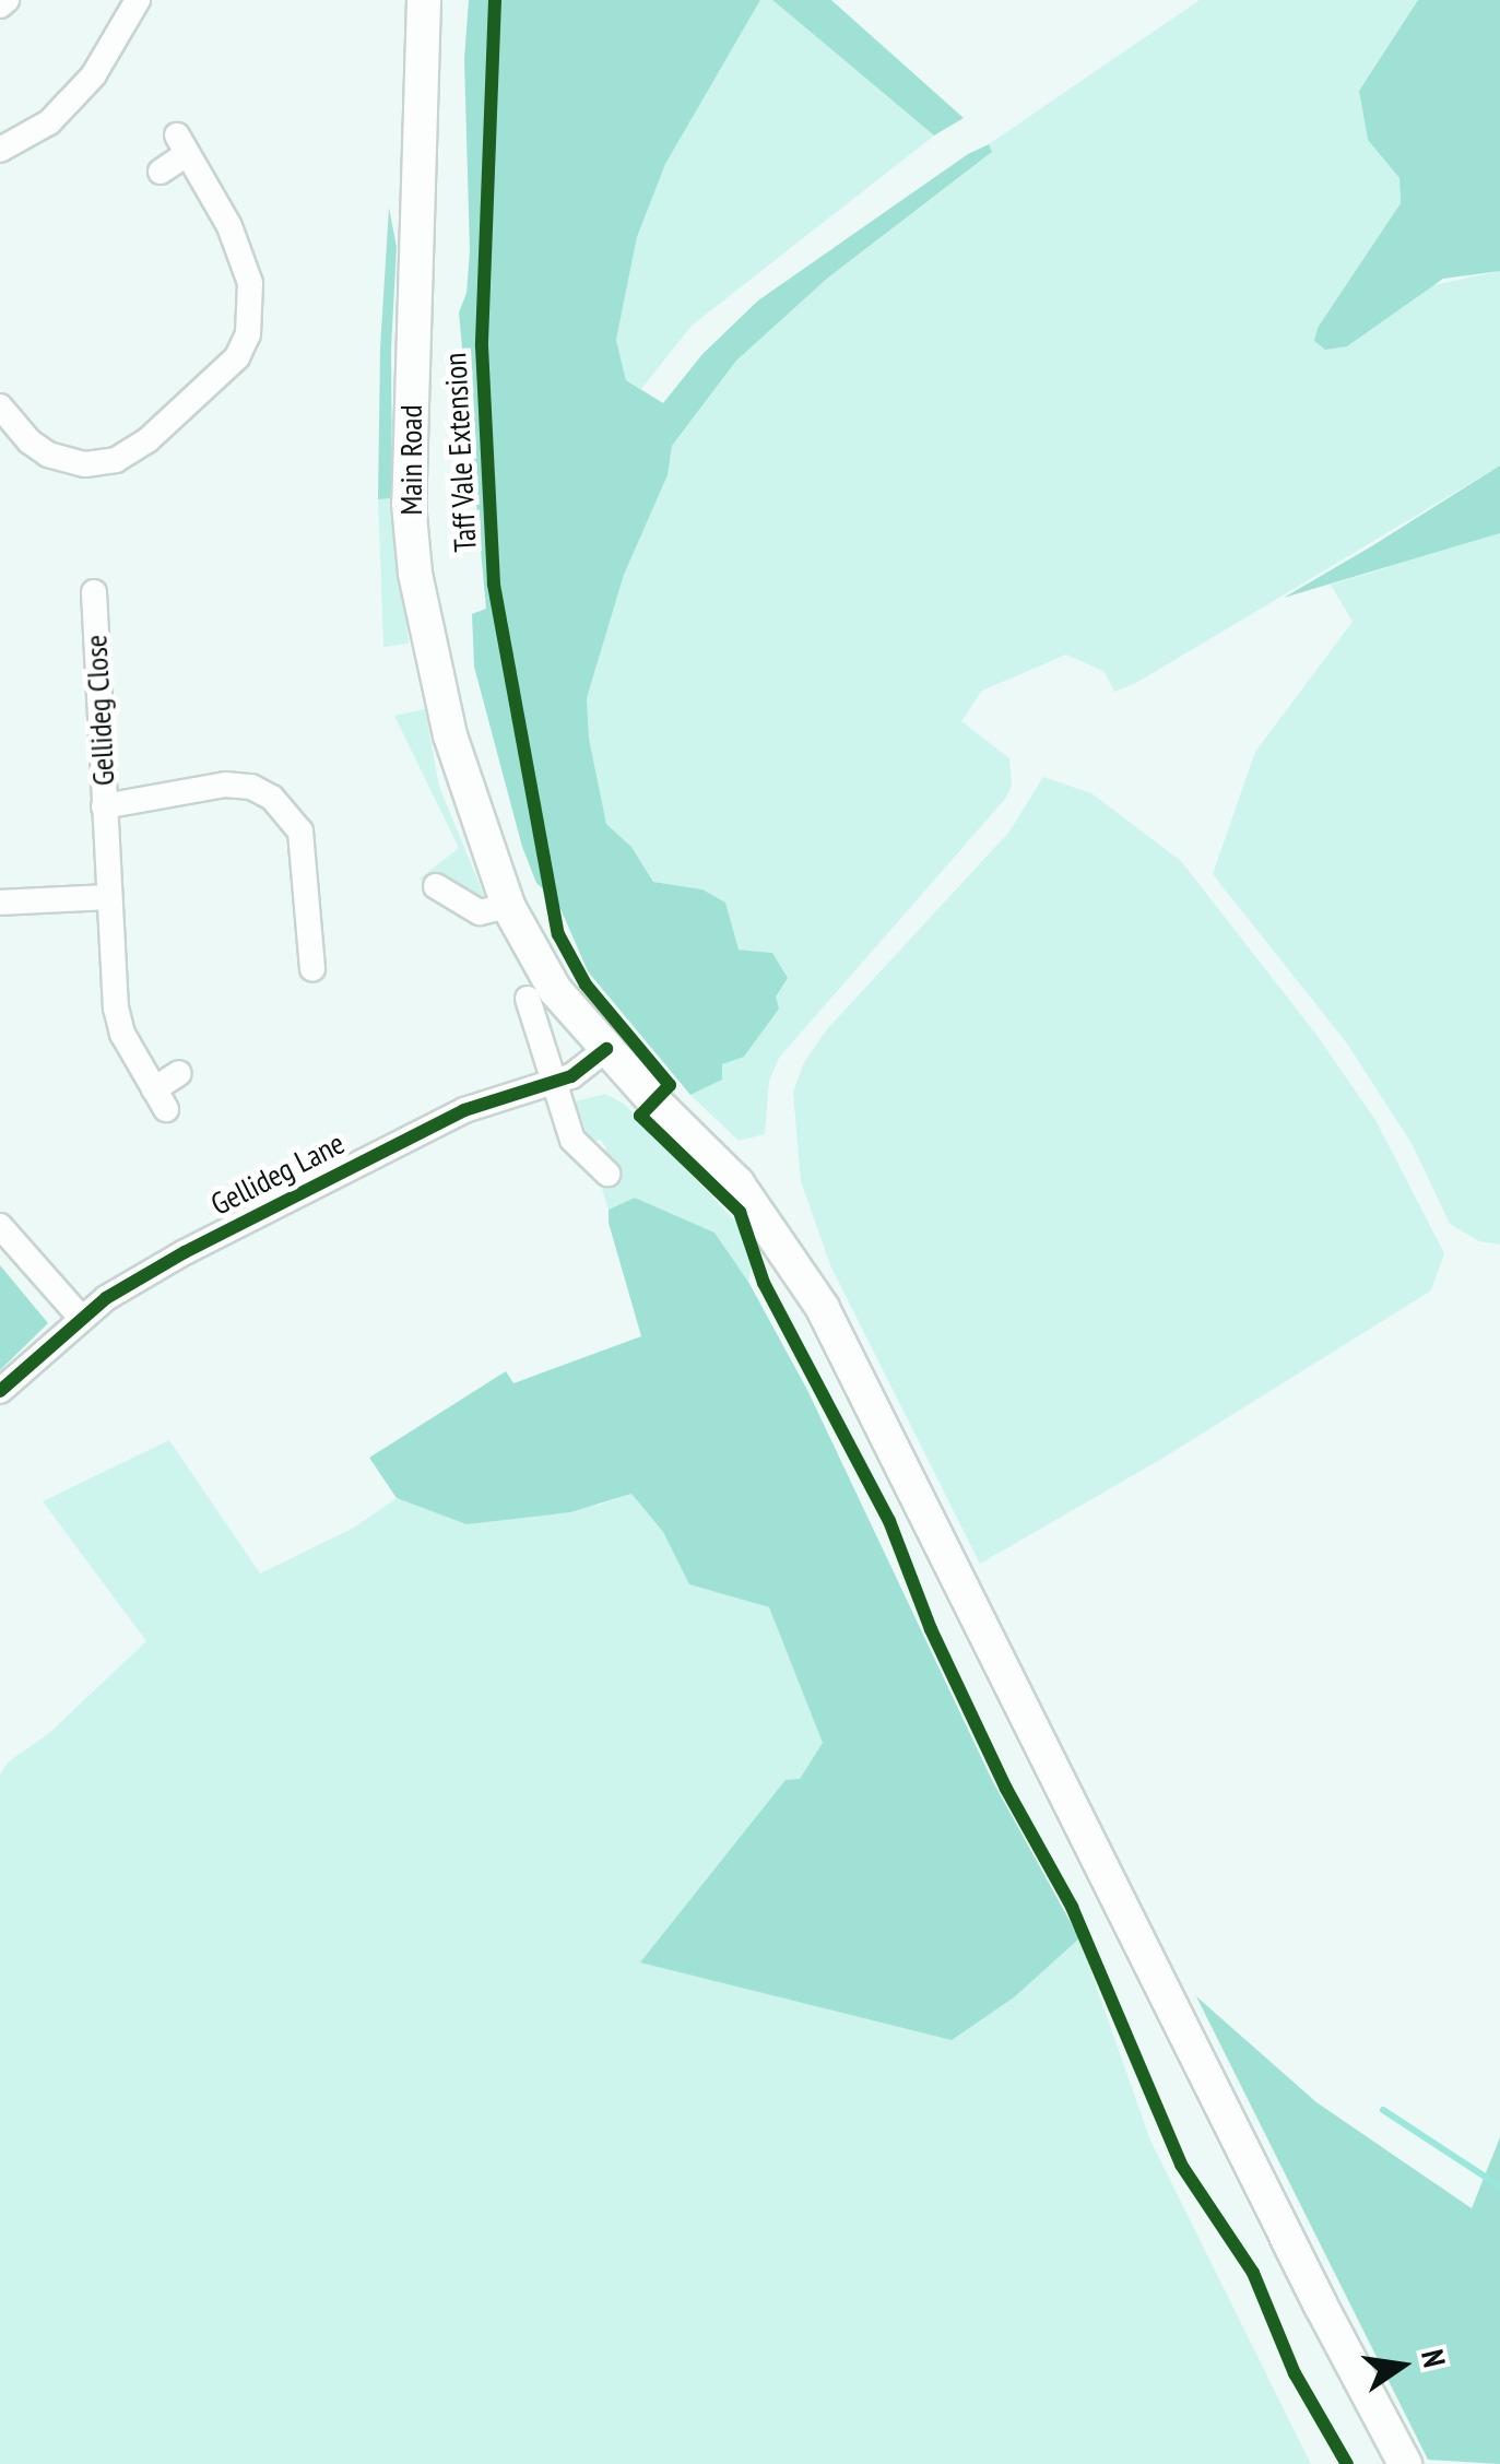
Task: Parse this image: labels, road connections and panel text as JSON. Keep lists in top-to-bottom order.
{
  "streets": {
    "main road": ["Main Road"],
    "street": ["Gellideg Close", "Gellideg Lane"],
    "cycle path": ["Taff Vale Extension"]
  },
  "crossings": [
    ["Main Road", "Gellideg Lane"]
  ],
  "north": "right"
}
